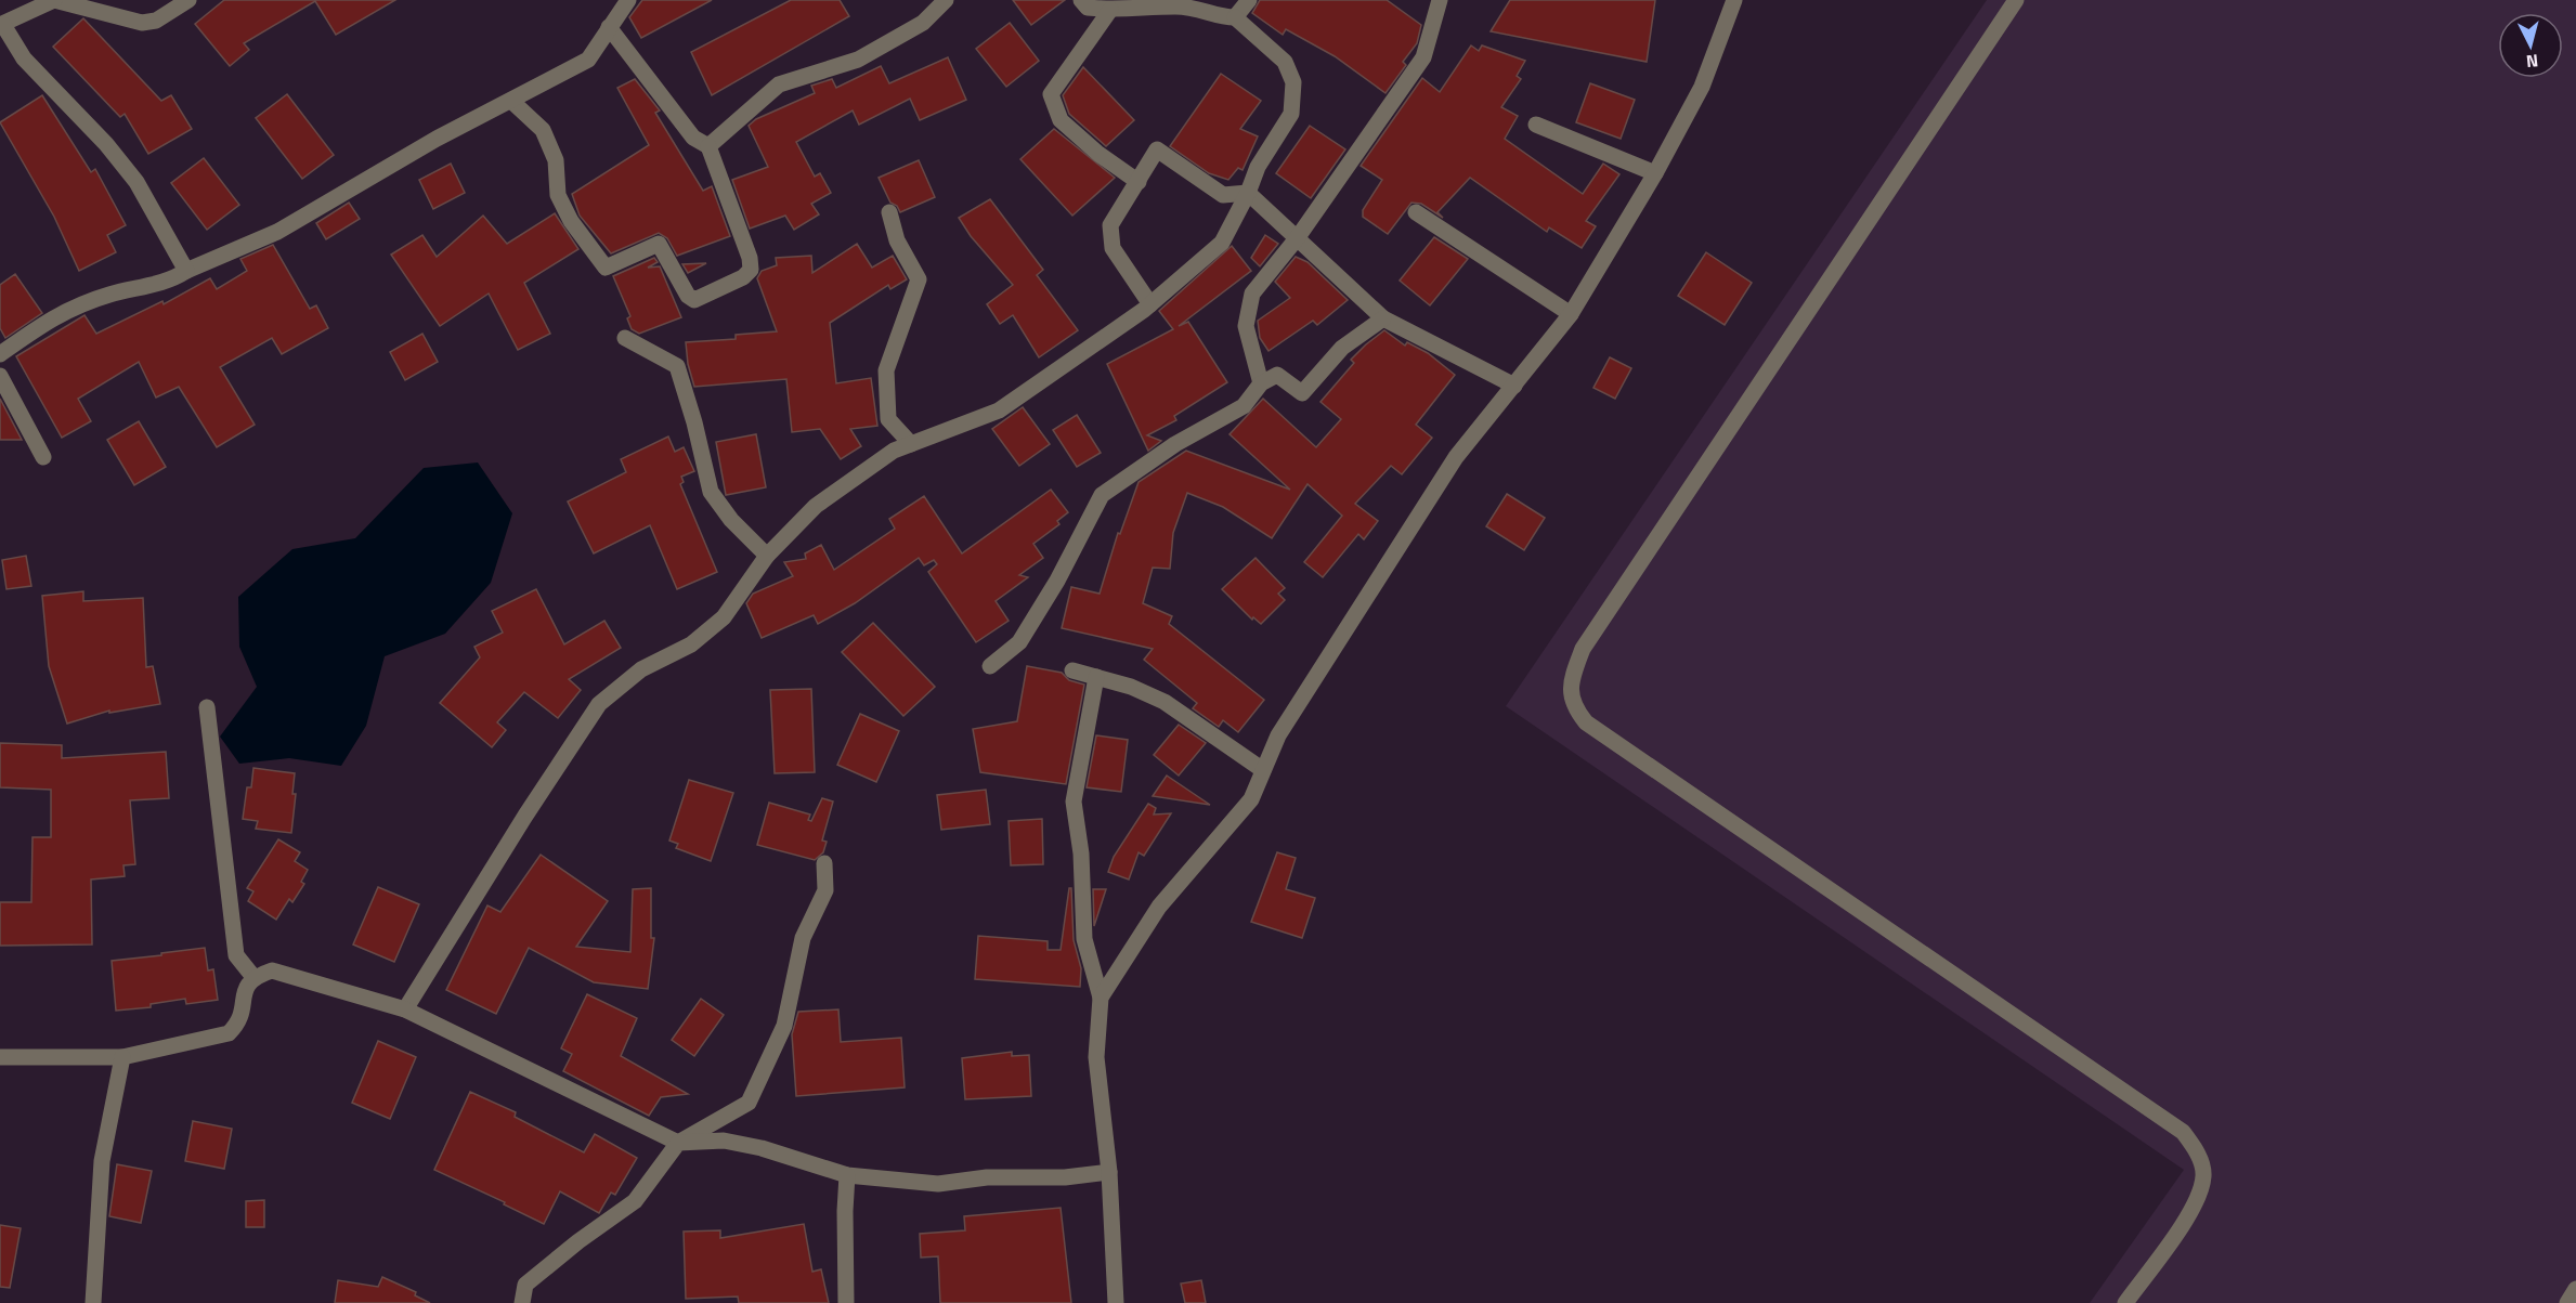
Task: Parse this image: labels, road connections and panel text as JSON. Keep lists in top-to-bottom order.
{
  "north": "bottom"
}
